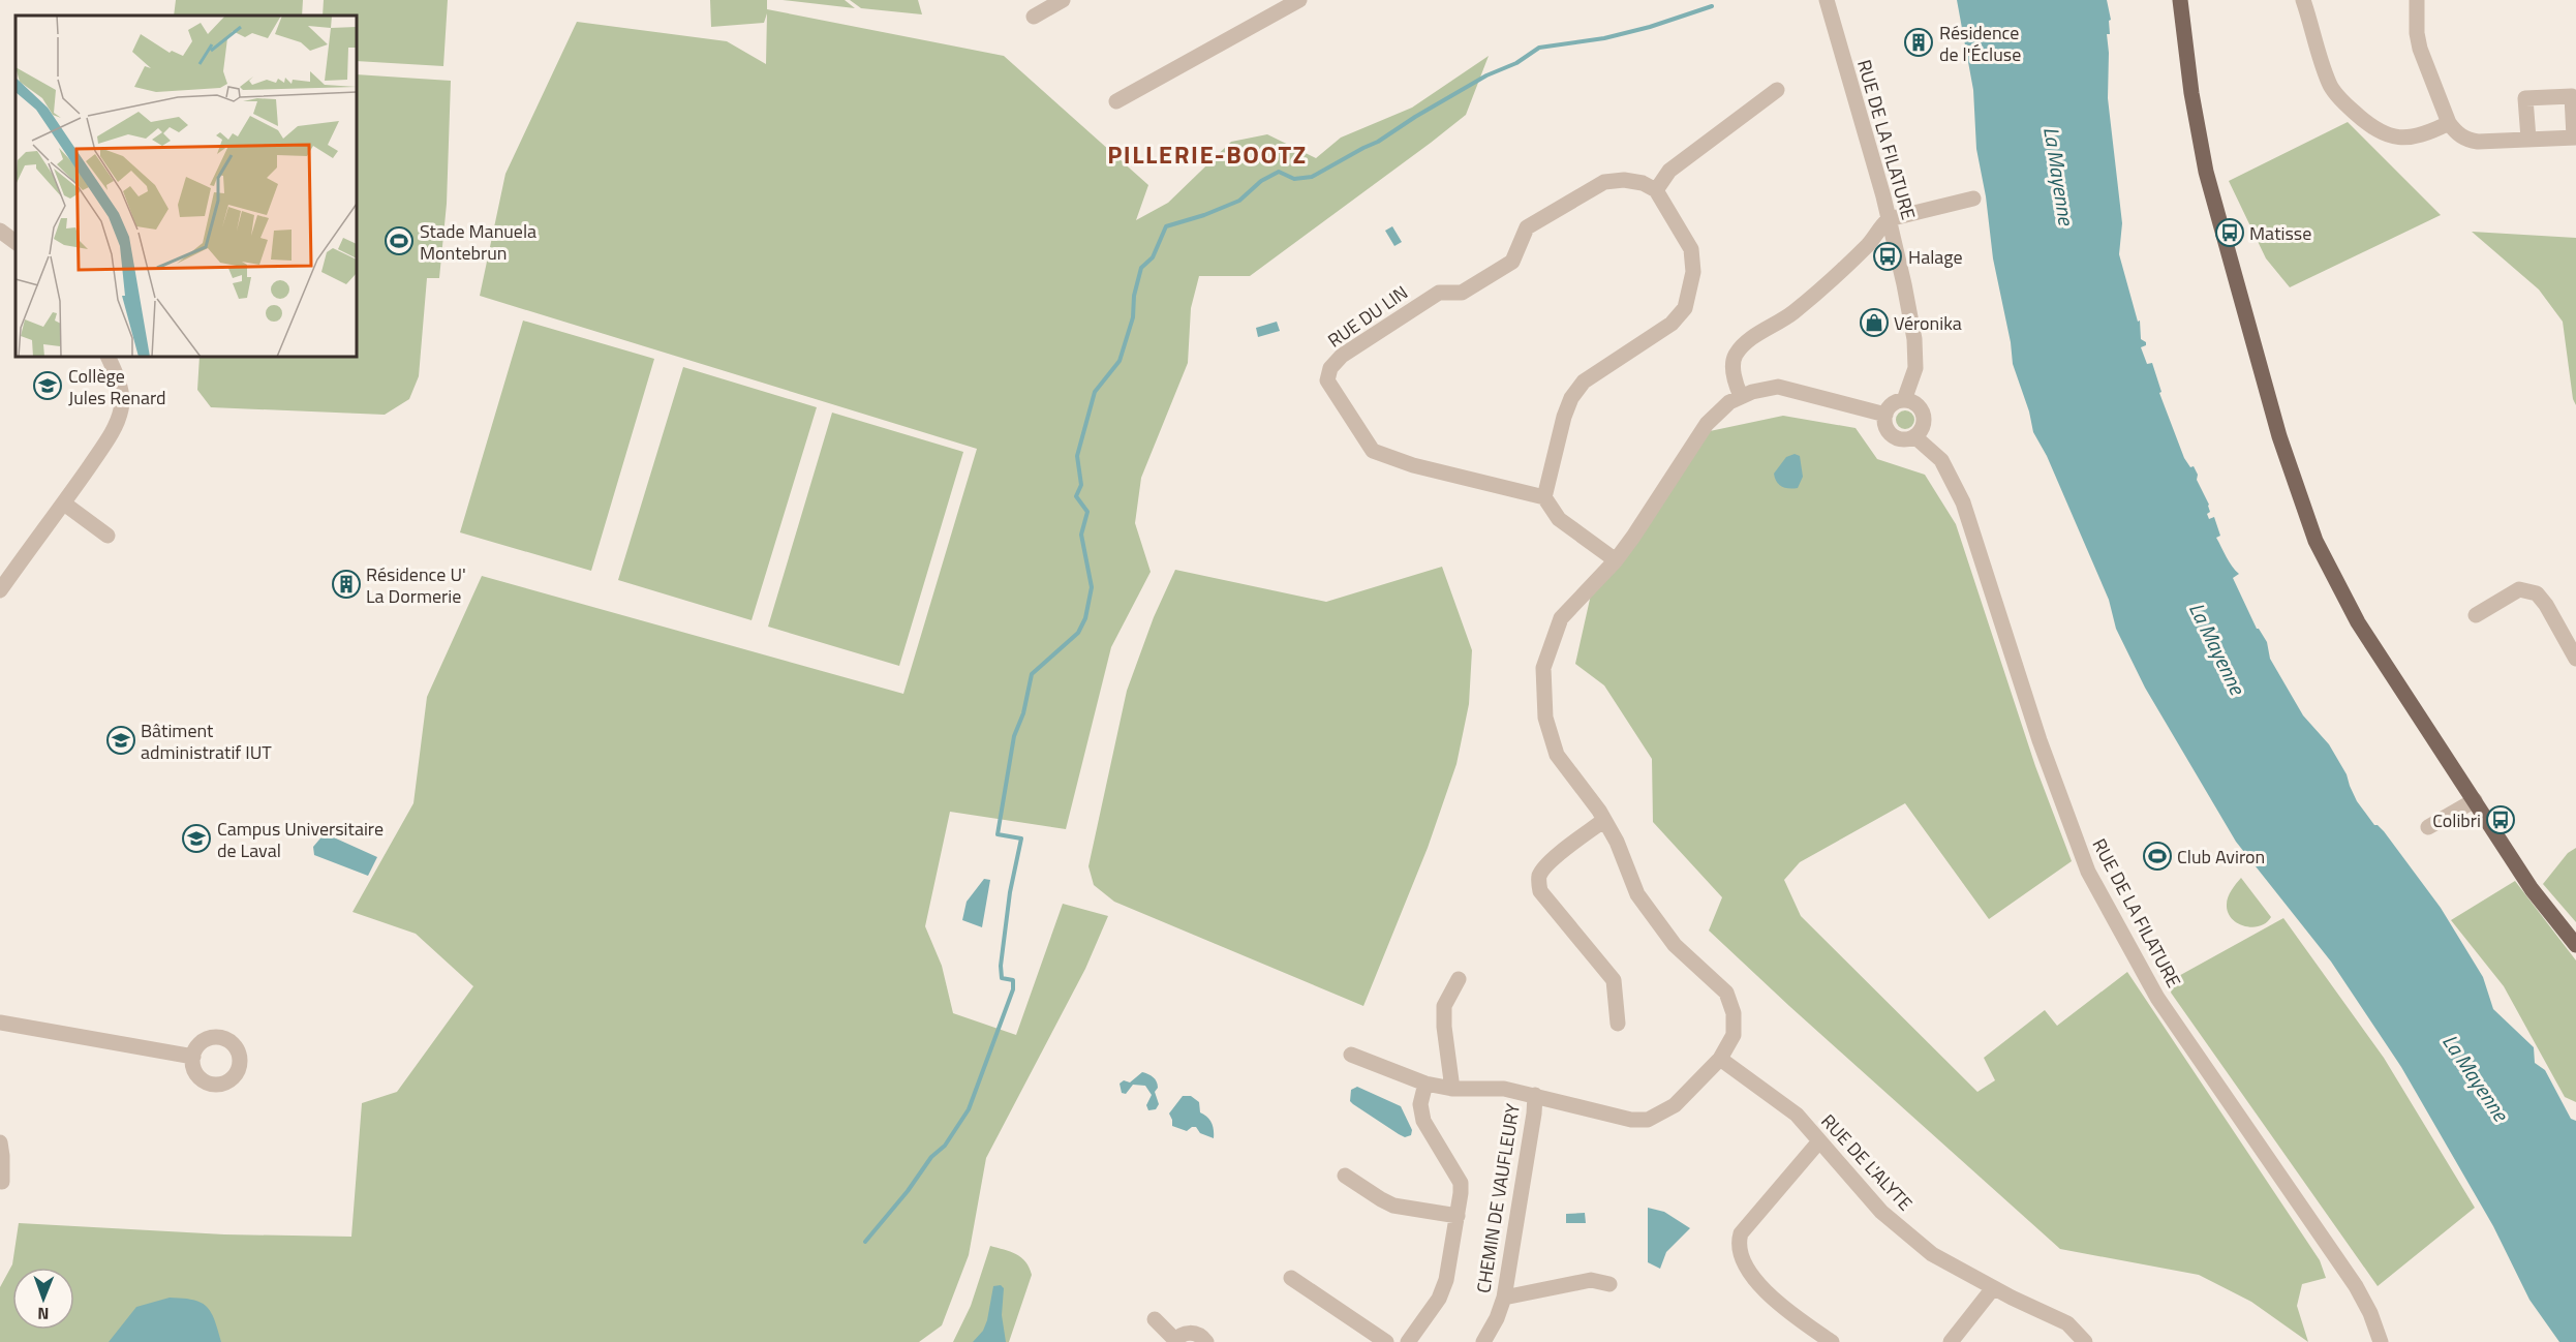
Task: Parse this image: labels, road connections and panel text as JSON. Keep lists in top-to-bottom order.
{
  "streets": {
    "street": [
      "RUE DE LA FILATURE",
      "RUE DU LIN",
      "RUE DE L'ALYTE",
      "CHEMIN DE VAUFLEURY"
    ]
  },
  "districts": ["PILLERIE-BOOTZ"],
  "water": ["La Mayenne"],
  "places": {
    "building": ["Résidence de l'Écluse", "Résidence U' La Dormerie"],
    "bus stop": ["Matisse", "Halage", "Colibri"],
    "sports": ["Stade Manuela Montebrun", "Club Aviron"],
    "shop": ["Véronika"],
    "school or university": ["Collège Jules Renard", "Bâtiment administratif IUT", "Campus Universitaire de Laval"]
  },
  "north": "bottom"
}
